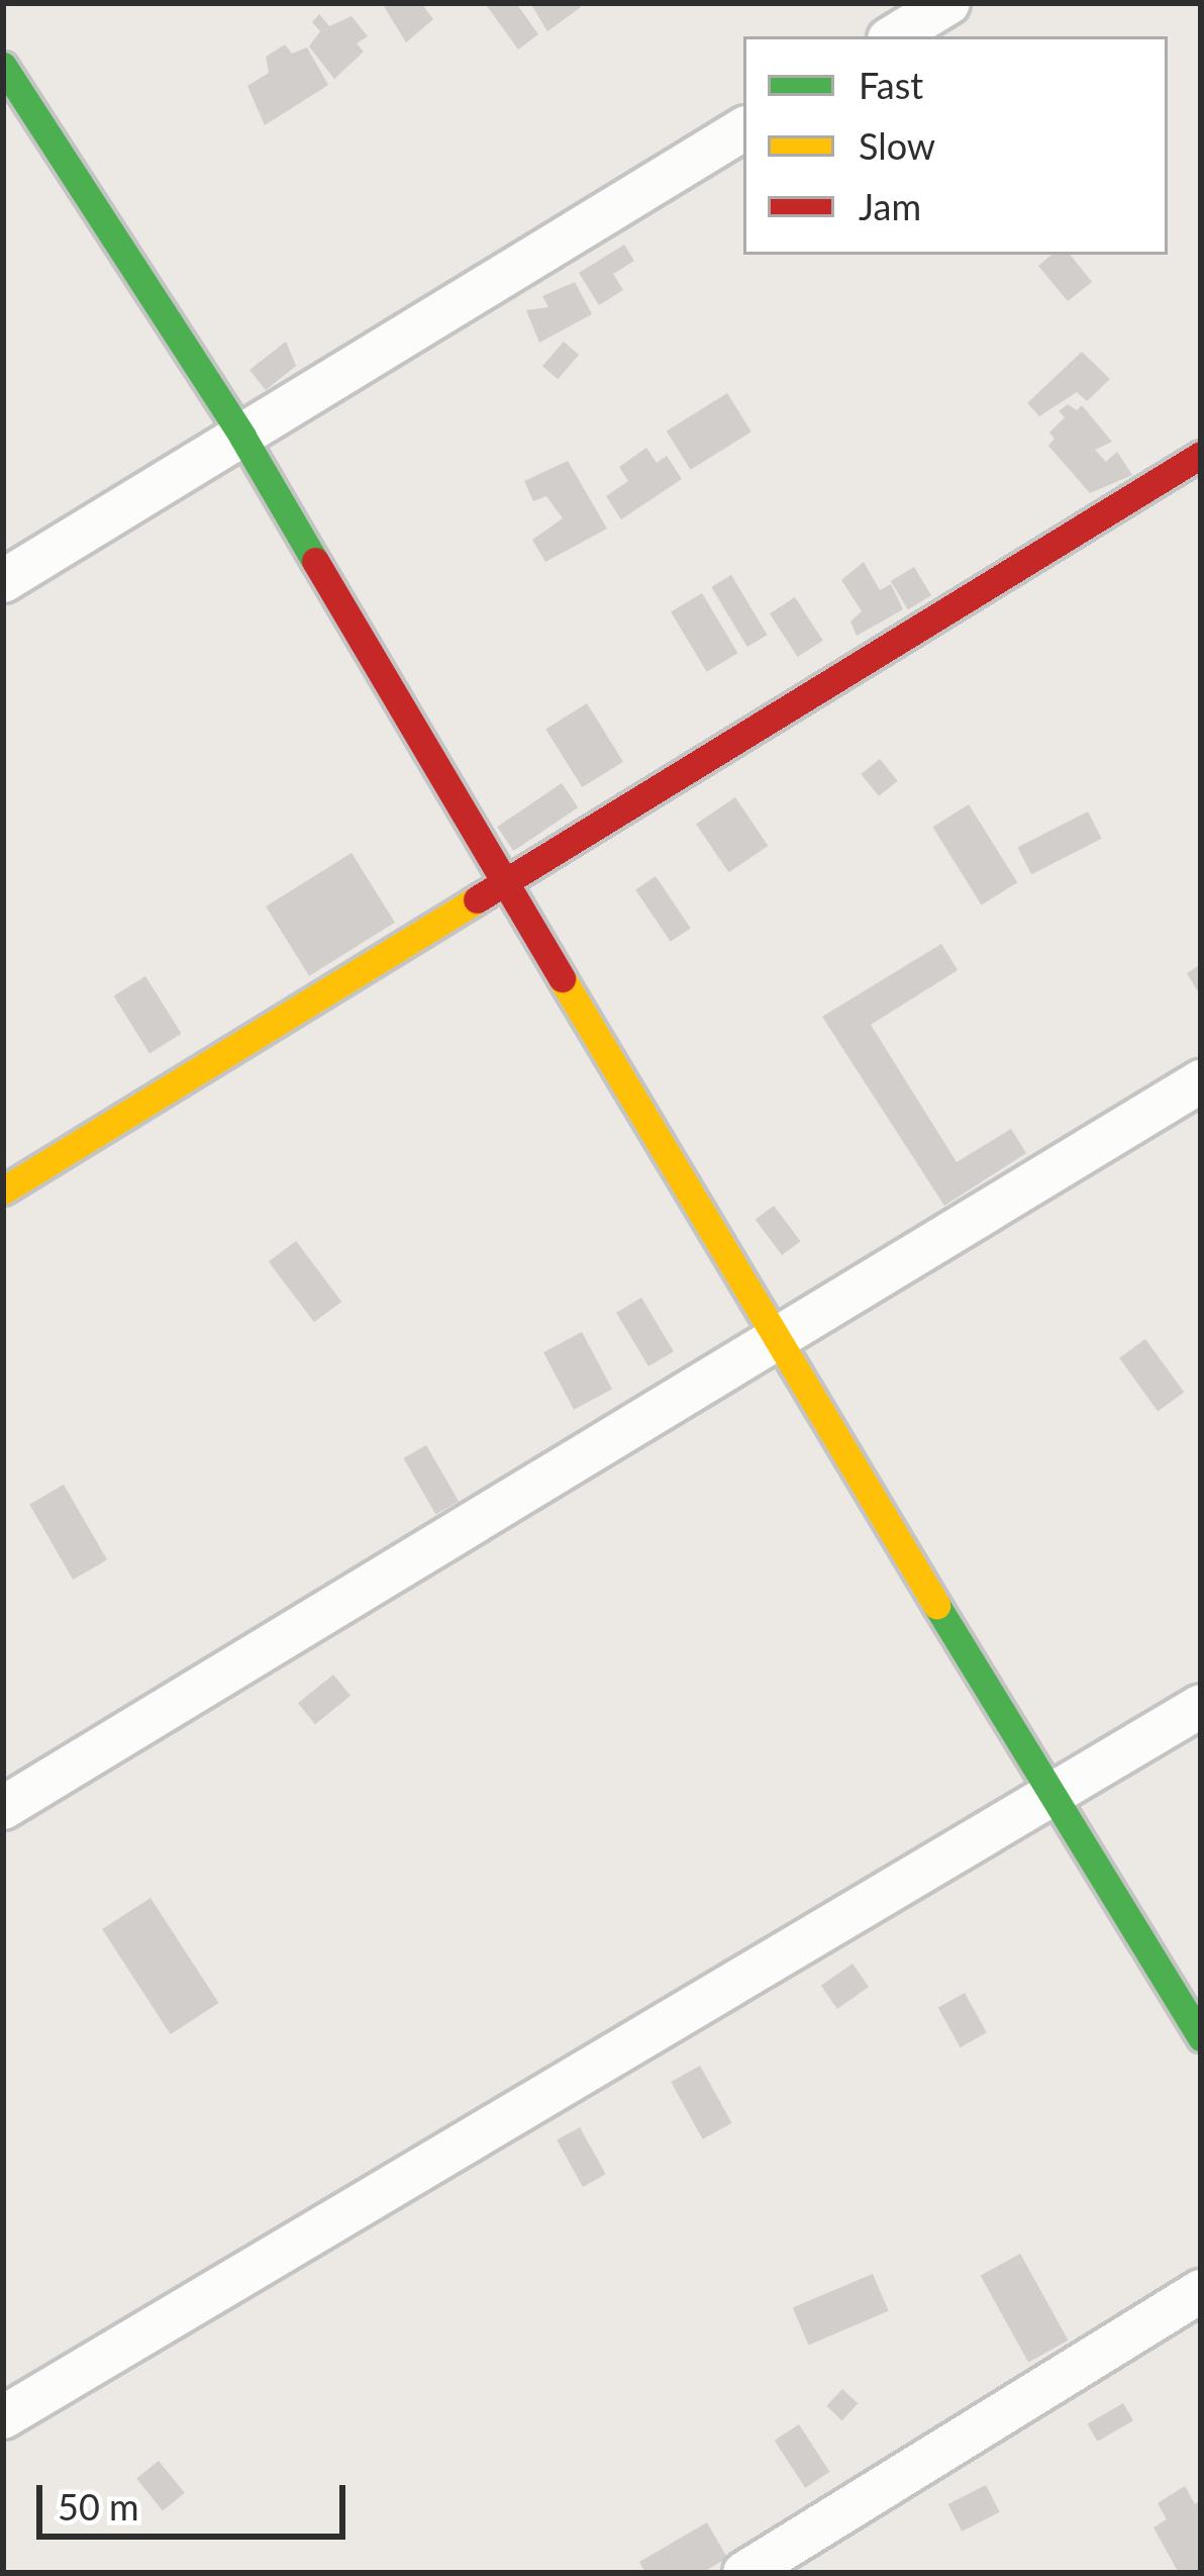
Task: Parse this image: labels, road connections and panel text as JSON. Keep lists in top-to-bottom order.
{
  "legend": ["Fast", "Slow", "Jam"],
  "scale_bar": "50 m"
}
